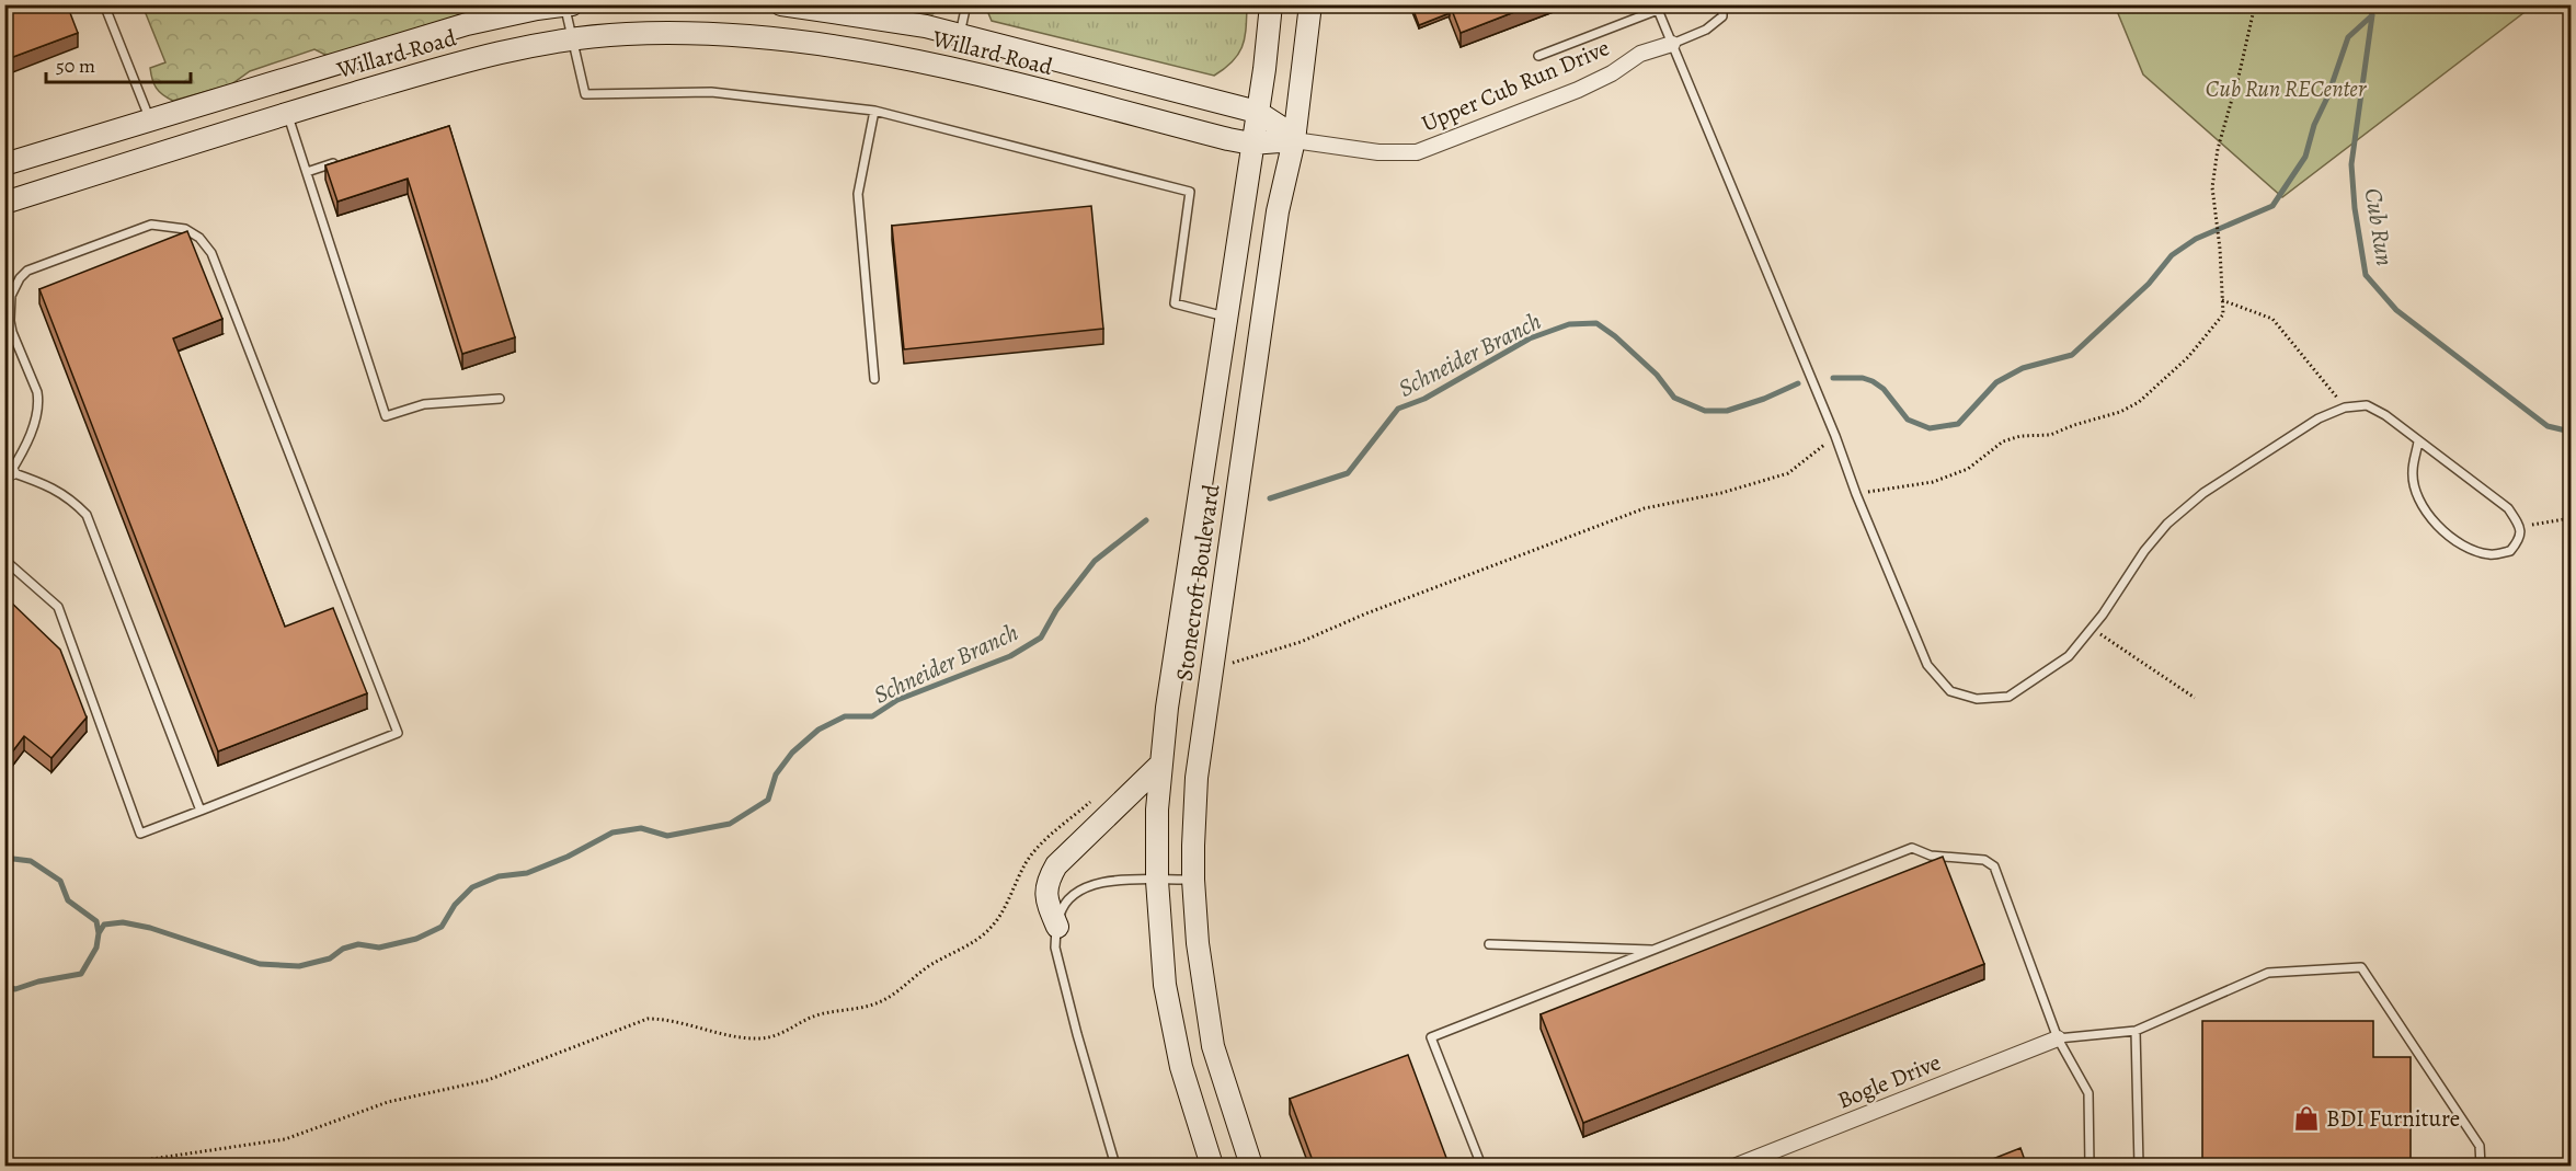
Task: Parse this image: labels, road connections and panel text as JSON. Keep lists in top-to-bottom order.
{
  "streets": {
    "main road": ["Willard Road", "Stonecroft Boulevard"],
    "street": ["Upper Cub Run Drive", "Bogle Drive"]
  },
  "crossings": [
    ["Willard Road", "Upper Cub Run Drive"],
    ["Willard Road", "Stonecroft Boulevard"],
    ["Upper Cub Run Drive", "Stonecroft Boulevard"]
  ],
  "water": ["Cub Run", "Schneider Branch"],
  "parks": ["Cub Run RECenter"],
  "places": {
    "shop": ["BDI Furniture"]
  },
  "scale_bar": "50 m"
}
